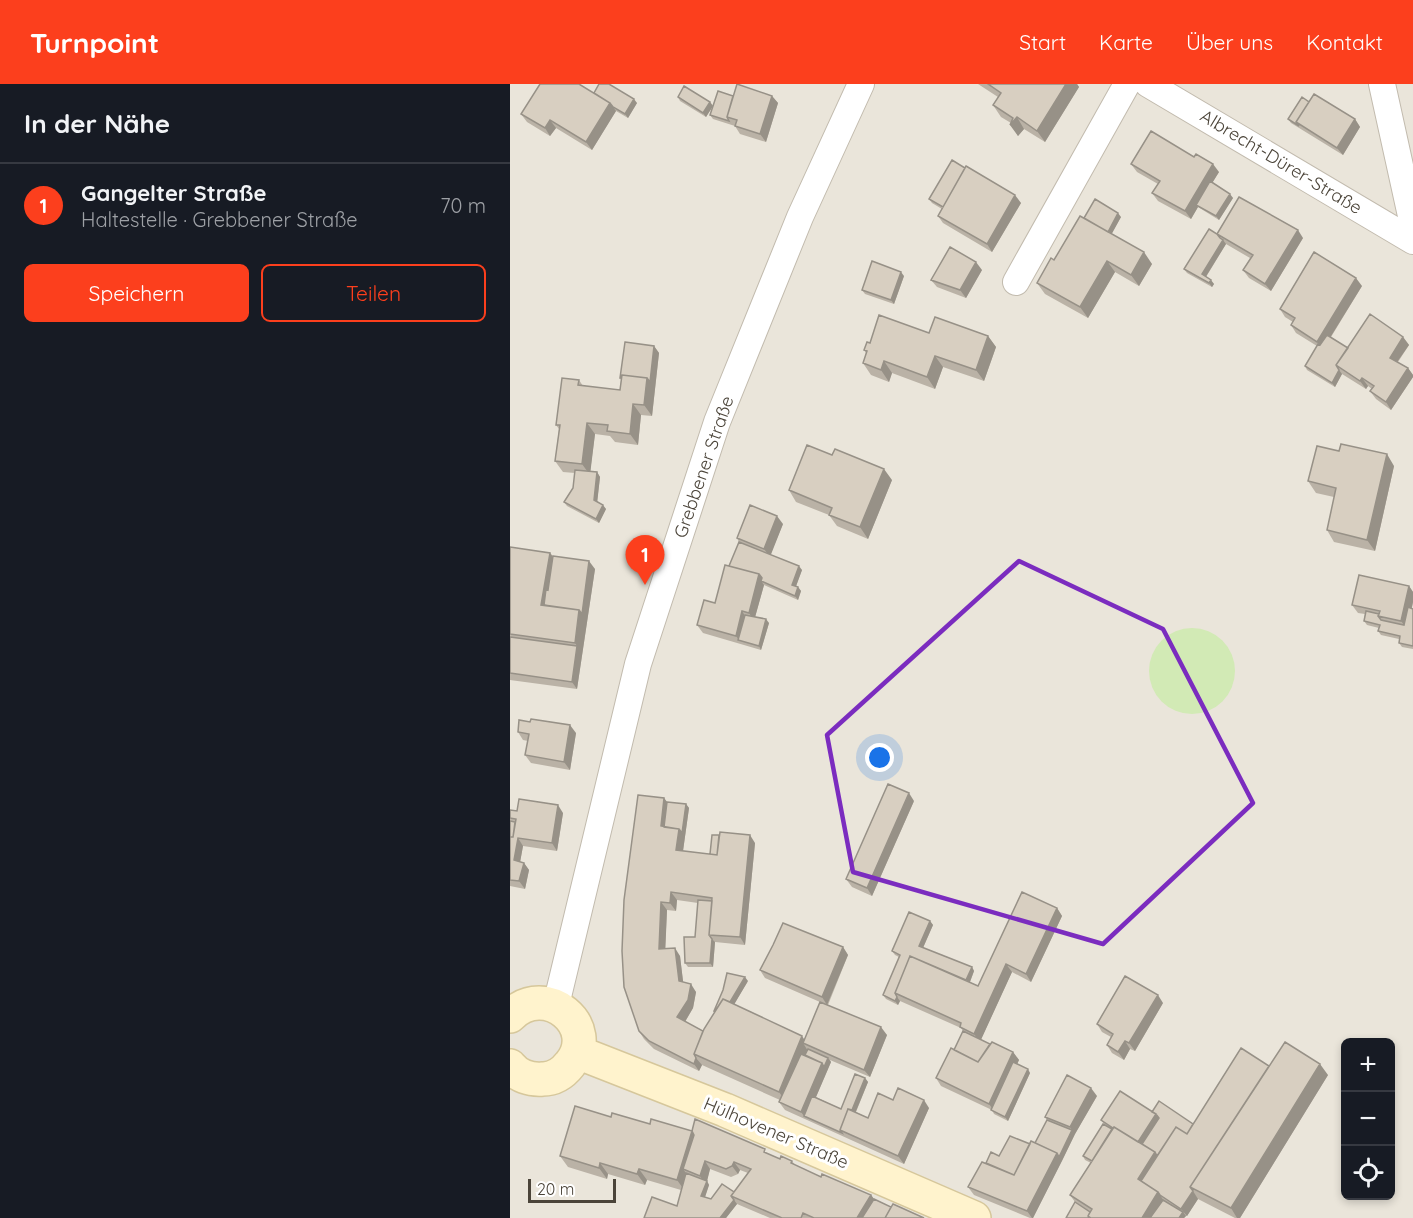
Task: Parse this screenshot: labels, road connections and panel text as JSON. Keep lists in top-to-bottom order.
{
  "streets": {
    "main road": ["Hülhovener Straße"],
    "street": ["Albrecht-Dürer-Straße", "Grebbener Straße"]
  },
  "scale_bar": "20 m",
  "page": {
    "header": "Turnpoint",
    "nav": [
      "Start",
      "Karte",
      "Über uns",
      "Kontakt"
    ],
    "heading": "In der Nähe",
    "list": [
      {
        "mark": "1",
        "name": "Gangelter Straße",
        "note": "Haltestelle · Grebbener Straße",
        "value": "70 m"
      }
    ],
    "buttons": ["Speichern", "Teilen"],
    "pins": "1",
    "map_buttons": ["+", "−"],
    "scale": "20 m"
  }
}
